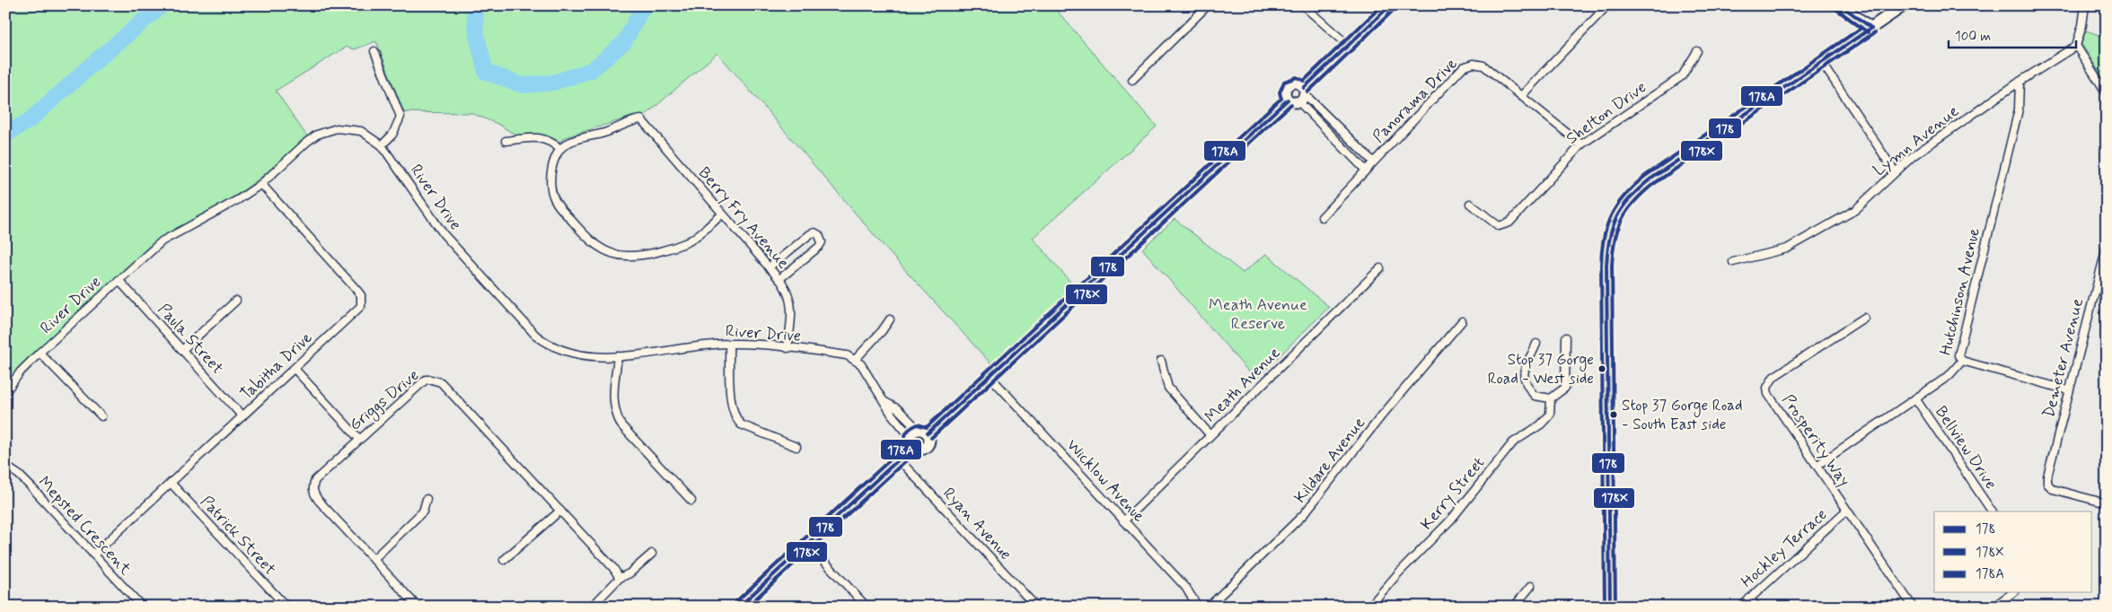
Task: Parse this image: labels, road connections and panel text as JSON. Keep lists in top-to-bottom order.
{
  "streets": {
    "street": [
      "Panorama Drive",
      "Shelton Drive",
      "Lymn Avenue",
      "River Drive",
      "Berry Fry Avenue",
      "Hutchinson Avenue",
      "Paula Street",
      "Demeter Avenue",
      "Tabitha Drive",
      "Meath Avenue",
      "Griggs Drive",
      "Prosperity Way",
      "Bellview Drive",
      "Kildare Avenue",
      "Wicklow Avenue",
      "Kerry Street",
      "Ryan Avenue",
      "Mepsted Crescent",
      "Patrick Street",
      "Hockley Terrace"
    ]
  },
  "crossings": [
    ["Panorama Drive", "Shelton Drive"],
    ["Lymn Avenue", "Hutchinson Avenue"],
    ["River Drive", "Berry Fry Avenue"],
    ["River Drive", "Paula Street"],
    ["River Drive", "Tabitha Drive"],
    ["Hutchinson Avenue", "Prosperity Way"],
    ["Hutchinson Avenue", "Bellview Drive"],
    ["Paula Street", "Tabitha Drive"],
    ["Tabitha Drive", "Mepsted Crescent"],
    ["Tabitha Drive", "Patrick Street"],
    ["Meath Avenue", "Wicklow Avenue"],
    ["Prosperity Way", "Hockley Terrace"]
  ],
  "parks": ["Meath Avenue Reserve"],
  "places": ["Stop 37 Gorge Road - West side", "Stop 37 Gorge Road - South East side"],
  "lines": ["transit line 178", "transit line 178A", "transit line 178X"],
  "legend": ["178", "178X", "178A"],
  "scale_bar": "100 m"
}
